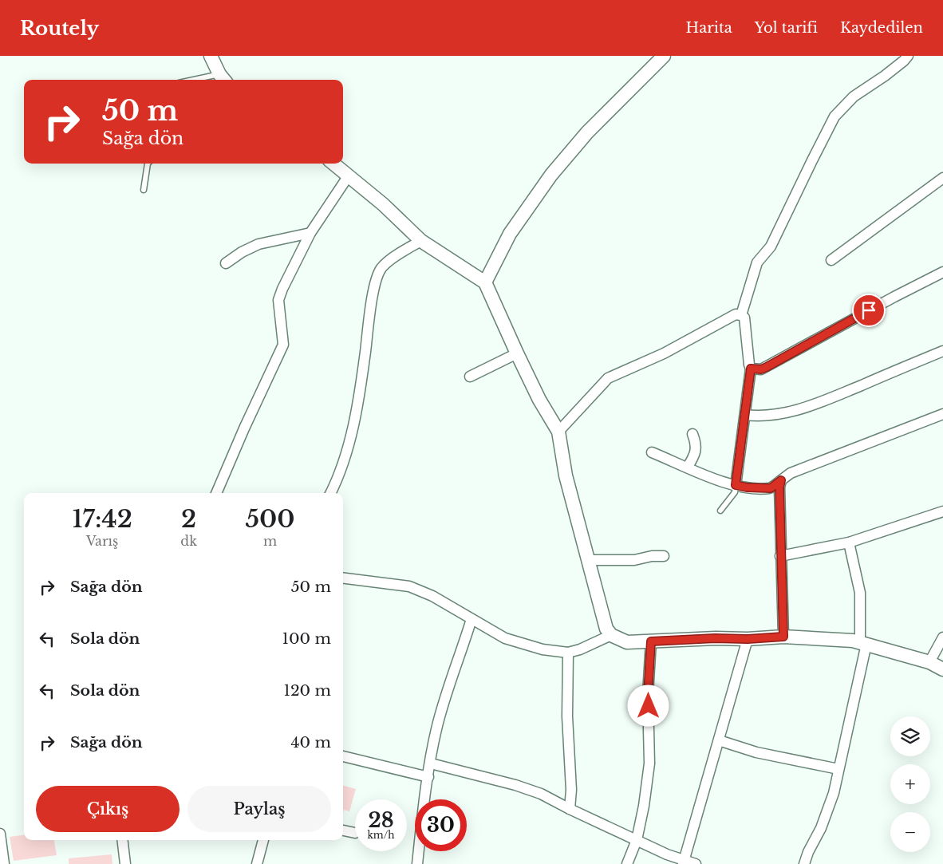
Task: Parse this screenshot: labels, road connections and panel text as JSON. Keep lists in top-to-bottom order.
{
  "page": {
    "header": "Routely",
    "nav": ["Harita", "Yol tarifi", "Kaydedilen"],
    "turn": ["50 m", "Sağa dön"],
    "eta": [
      "17:42",
      "Varış",
      "2",
      "dk",
      "500",
      "m"
    ],
    "list": [
      {
        "name": "Sağa dön",
        "value": "50 m"
      },
      {
        "name": "Sola dön",
        "value": "100 m"
      },
      {
        "name": "Sola dön",
        "value": "120 m"
      },
      {
        "name": "Sağa dön",
        "value": "40 m"
      }
    ],
    "map_buttons": ["+", "−"],
    "buttons": ["Çıkış", "Paylaş"],
    "speed": "28 km/h",
    "limit": "30"
  }
}
